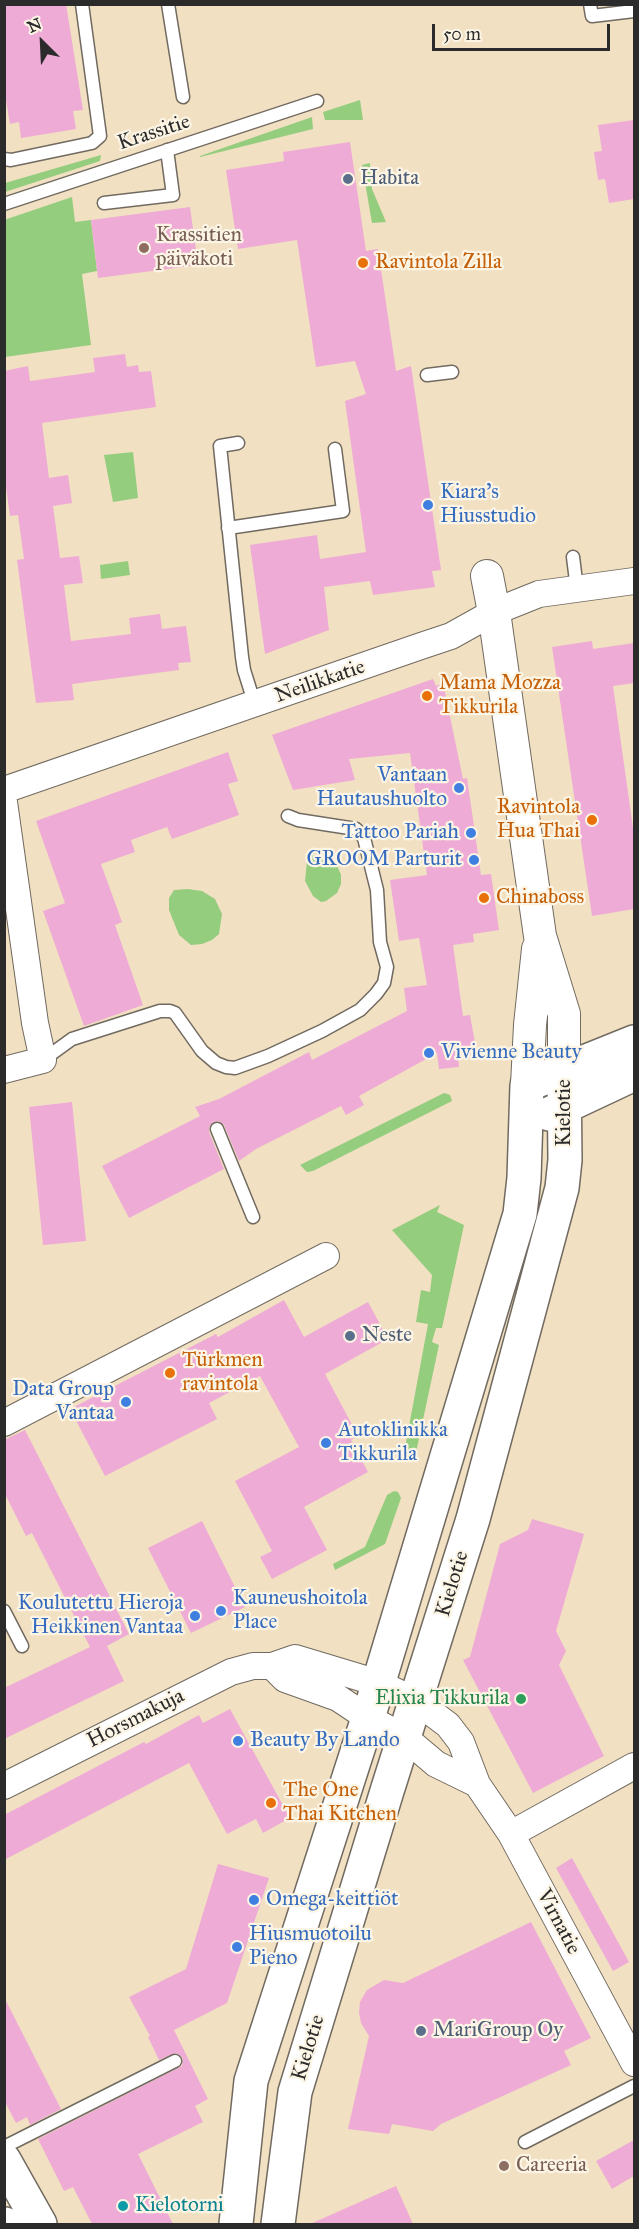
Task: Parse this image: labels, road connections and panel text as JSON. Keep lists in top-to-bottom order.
{
  "streets": {
    "main road": ["Kielotie"],
    "street": ["Neilikkatie", "Horsmakuja", "Virnatie"],
    "lane": ["Krassitie"]
  },
  "crossings": [
    ["Neilikkatie", "Kielotie"],
    ["Kielotie", "Horsmakuja"],
    ["Kielotie", "Virnatie"],
    ["Horsmakuja", "Virnatie"]
  ],
  "places": [
    "Habita",
    "Krassitien päiväkoti",
    "Ravintola Zilla",
    "Kiara's Hiusstudio",
    "Mama Mozza Tikkurila",
    "Vantaan Hautaushuolto",
    "Ravintola Hua Thai",
    "Tattoo Pariah",
    "GROOM Parturit",
    "Chinaboss",
    "Vivienne Beauty",
    "Neste",
    "Türkmen ravintola",
    "Data Group Vantaa",
    "Autoklinikka Tikkurila",
    "Kauneushoitola Place",
    "Koulutettu Hieroja Heikkinen Vantaa",
    "Elixia Tikkurila",
    "Beauty By Lando",
    "The One Thai Kitchen",
    "Omega-keittiöt",
    "Hiusmuotoilu Pieno",
    "MariGroup Oy",
    "Careeria",
    "Kielotorni"
  ],
  "scale_bar": "50 m",
  "north": "top left"
}
